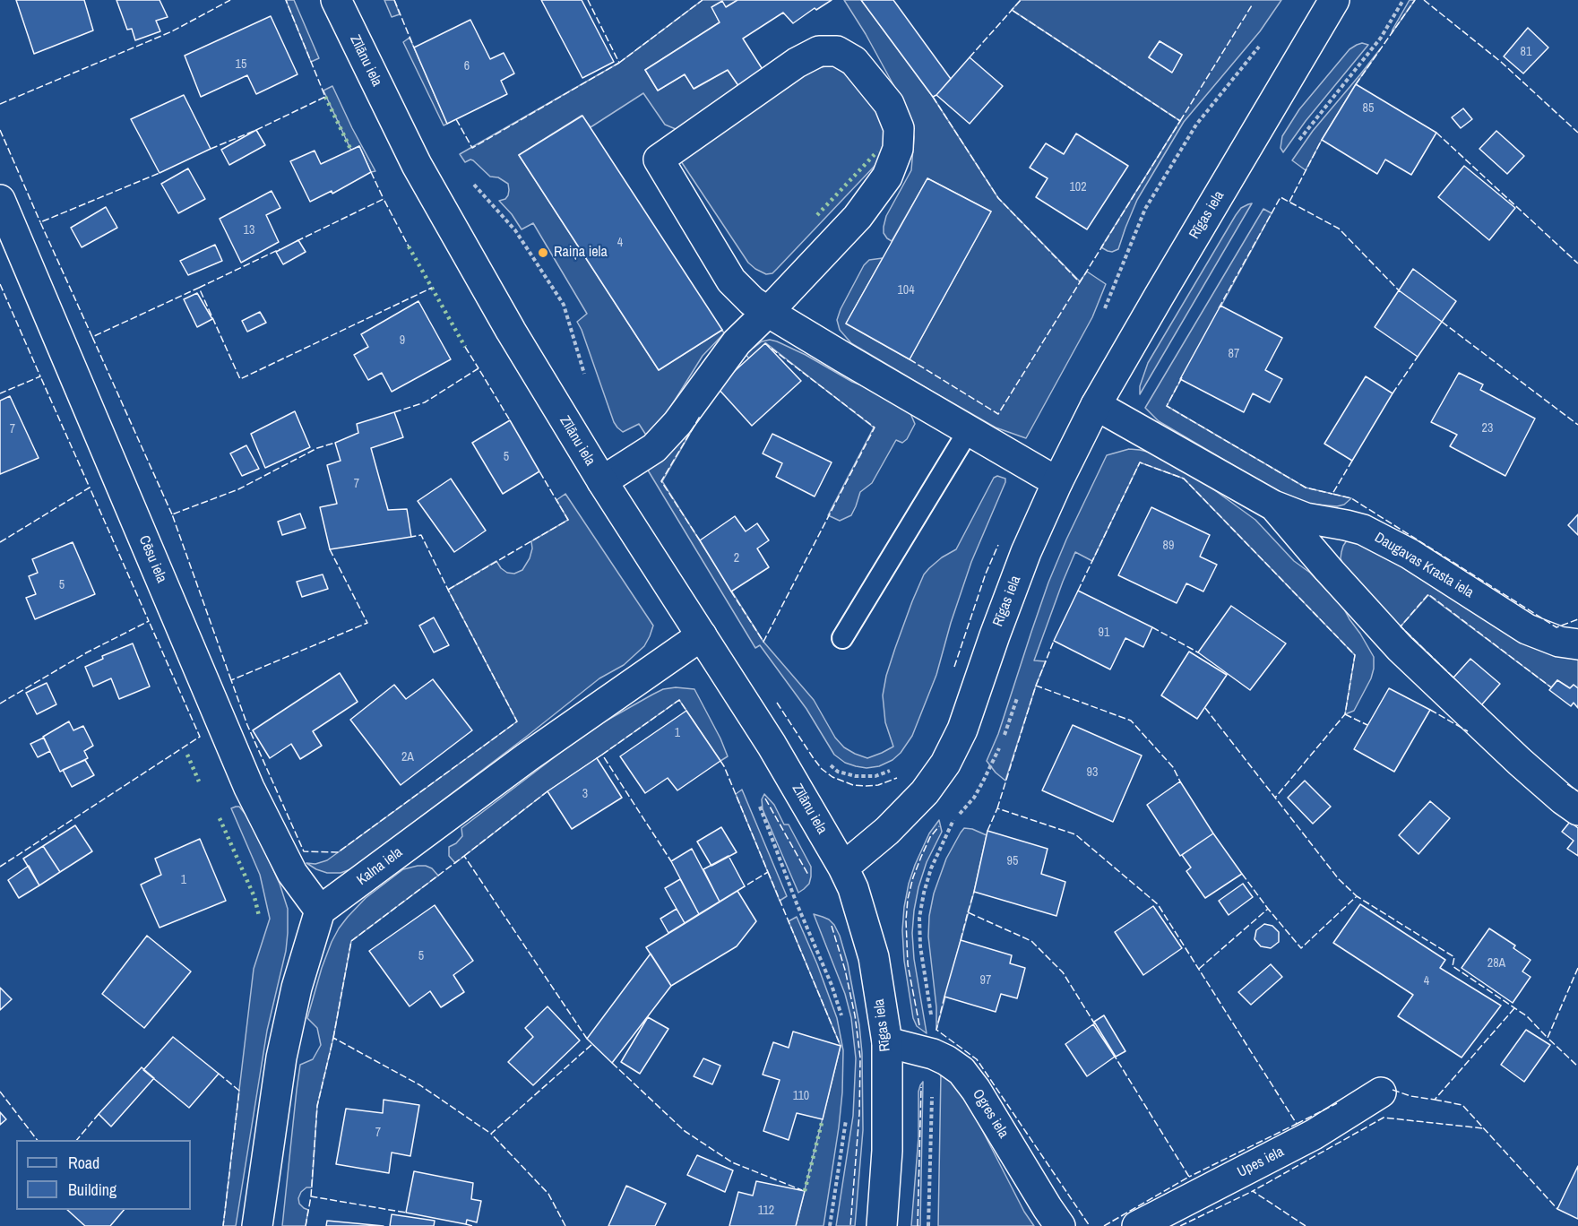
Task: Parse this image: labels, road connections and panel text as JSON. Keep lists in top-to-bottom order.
{
  "streets": {
    "street": [
      "Zīlānu iela",
      "Rīgas iela",
      "Cēsu iela",
      "Daugavas Krasta iela",
      "Kalna iela",
      "Ogres iela",
      "Upes iela"
    ]
  },
  "crossings": [
    ["Zīlānu iela", "Rīgas iela"],
    ["Zīlānu iela", "Kalna iela"],
    ["Rīgas iela", "Daugavas Krasta iela"],
    ["Rīgas iela", "Ogres iela"],
    ["Cēsu iela", "Kalna iela"]
  ],
  "places": ["Raiņa iela"],
  "house_numbers": [
    "81",
    "15",
    "6",
    "85",
    "102",
    "13",
    "4",
    "104",
    "9",
    "87",
    "23",
    "7",
    "5",
    "7",
    "89",
    "2",
    "5",
    "91",
    "1",
    "2A",
    "93",
    "3",
    "95",
    "1",
    "5",
    "28A",
    "97",
    "4",
    "110",
    "7",
    "112"
  ],
  "legend": ["Road", "Building"]
}
